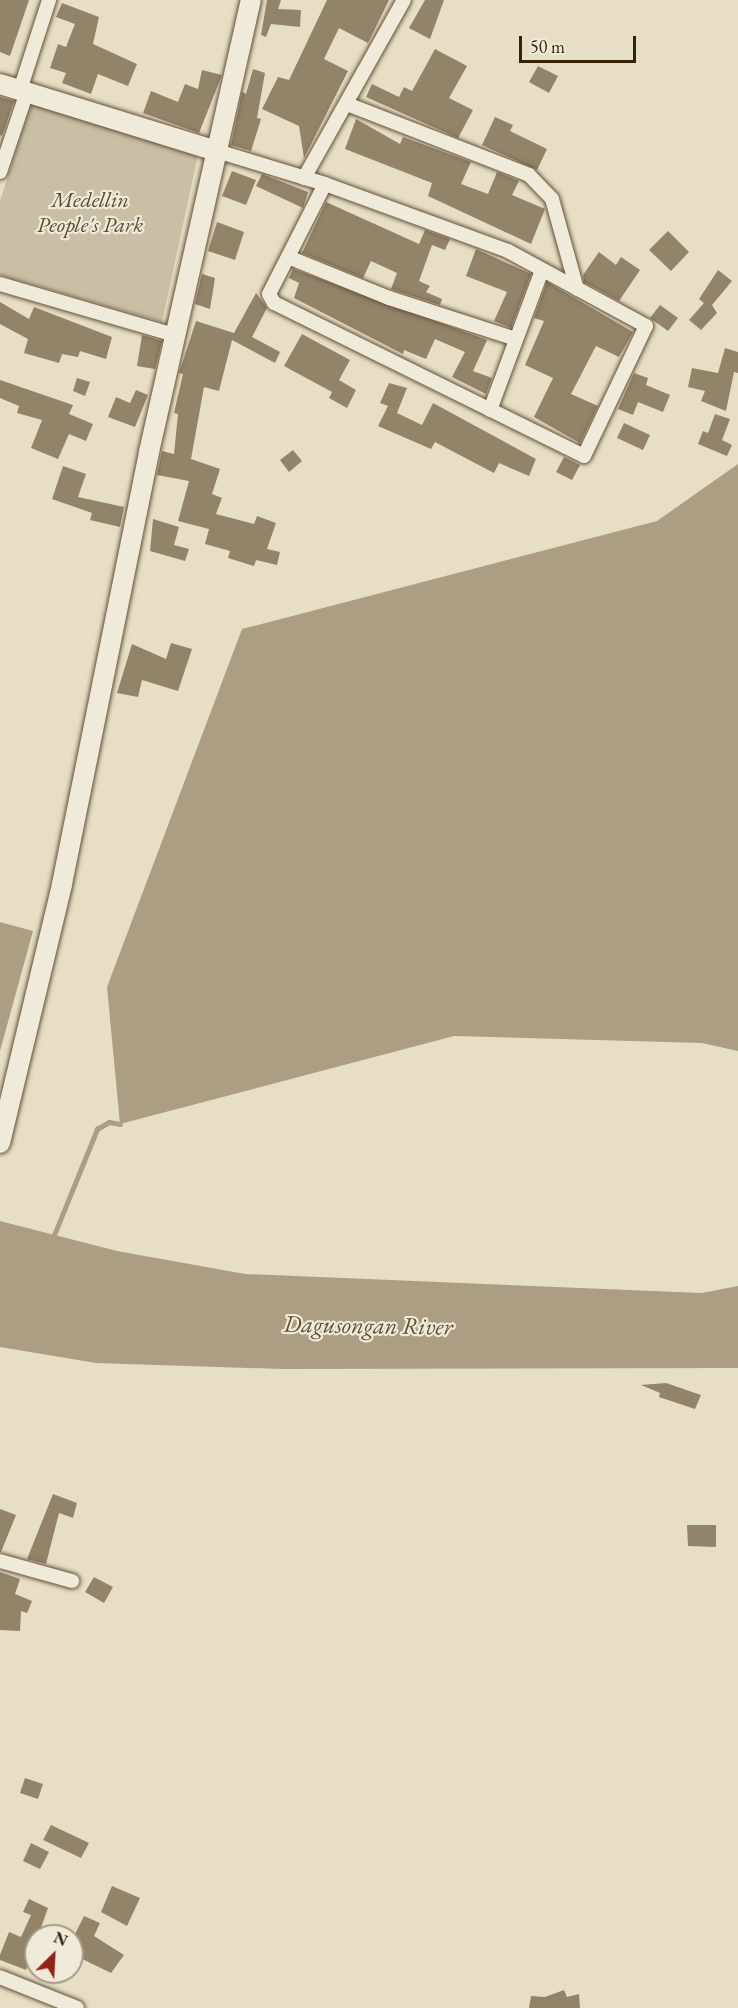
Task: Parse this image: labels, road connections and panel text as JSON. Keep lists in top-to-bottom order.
{
  "water": ["Dagusongan River"],
  "parks": ["Medellin People's Park"],
  "scale_bar": "50 m",
  "north": "top right"
}
